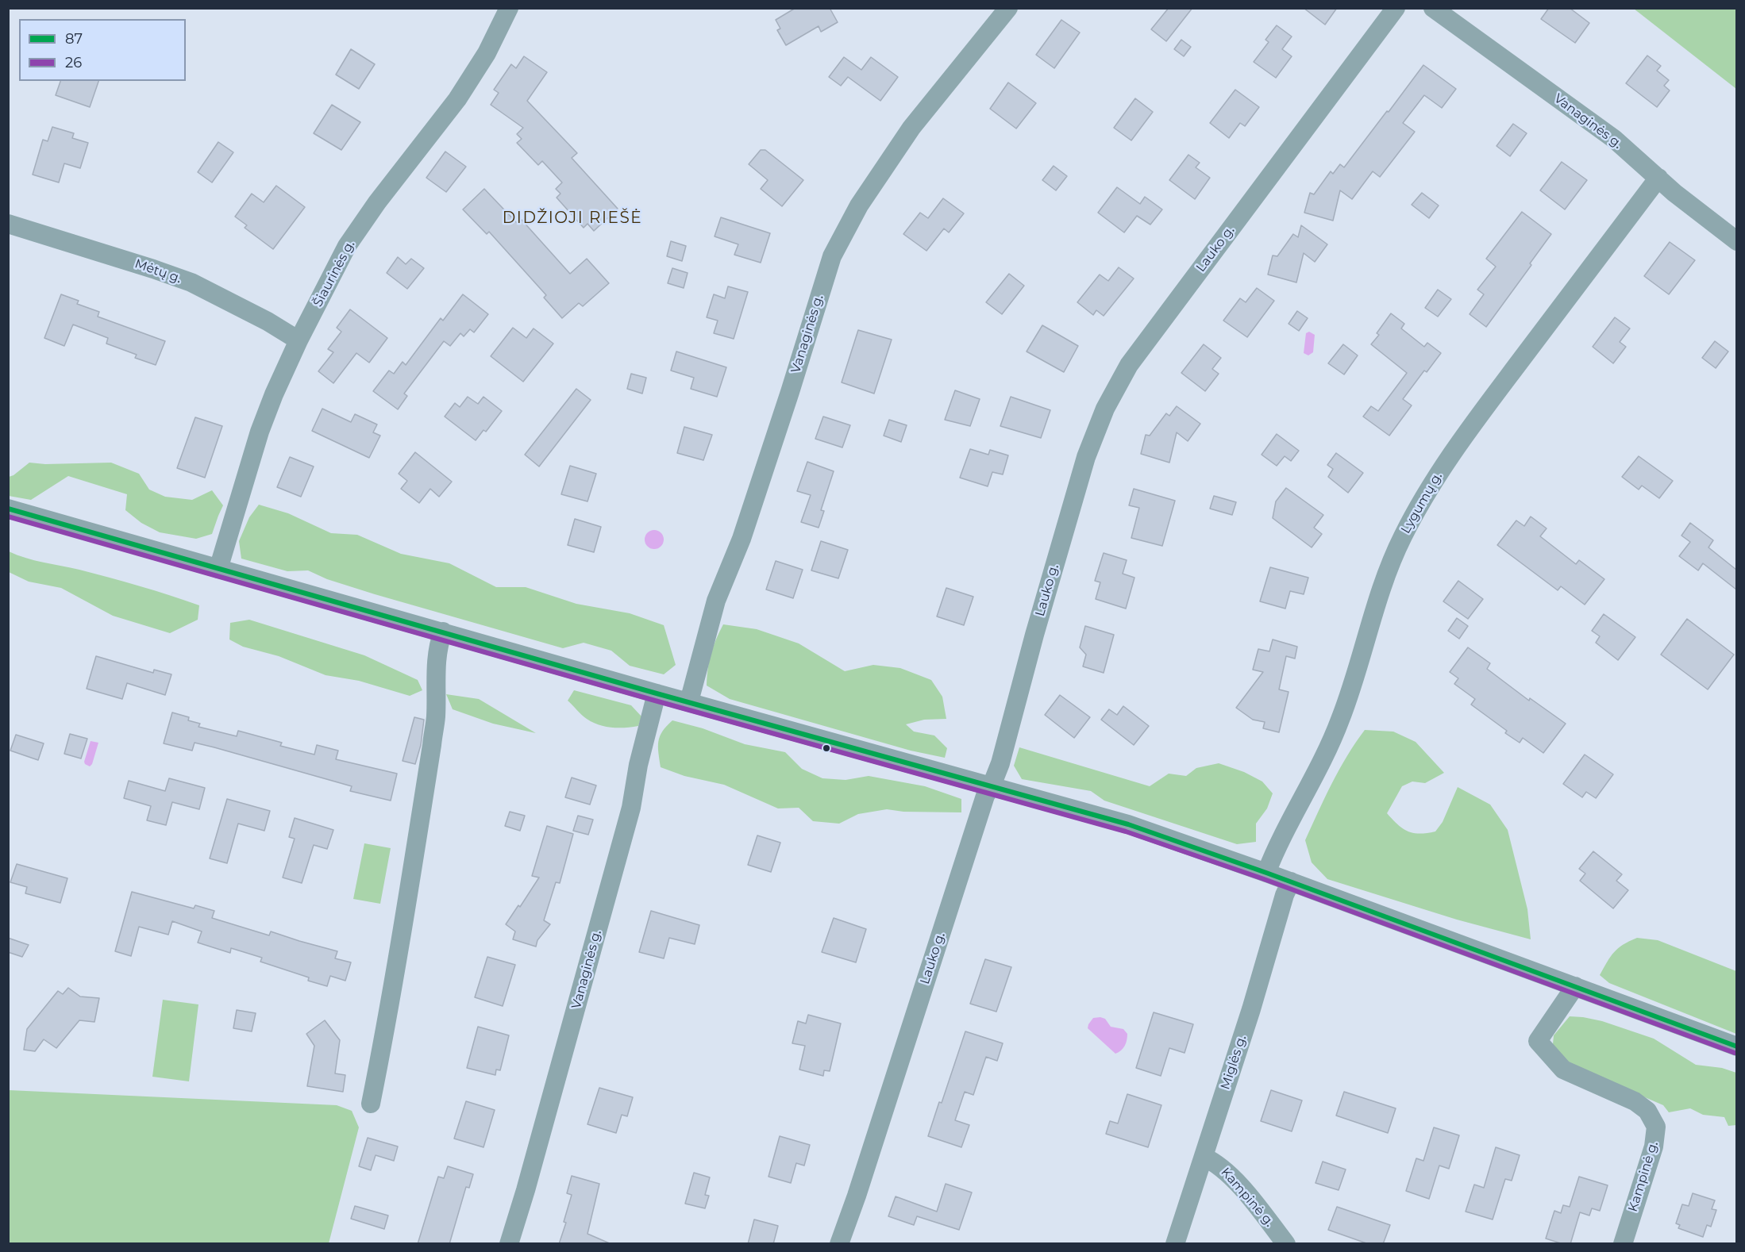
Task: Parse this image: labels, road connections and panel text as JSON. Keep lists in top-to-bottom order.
{
  "streets": {
    "street": [
      "Vanaginės g.",
      "Lauko g.",
      "Mėtų g.",
      "Šiaurinės g.",
      "Lygumų g.",
      "Miglės g.",
      "Kampinė g."
    ]
  },
  "crossings": [
    ["Vanaginės g.", "Lygumų g."],
    ["Mėtų g.", "Šiaurinės g."],
    ["Miglės g.", "Kampinė g."]
  ],
  "districts": ["DIDŽIOJI RIEŠĖ"],
  "lines": ["transit line 87", "transit line 26"],
  "legend": ["87", "26"]
}
